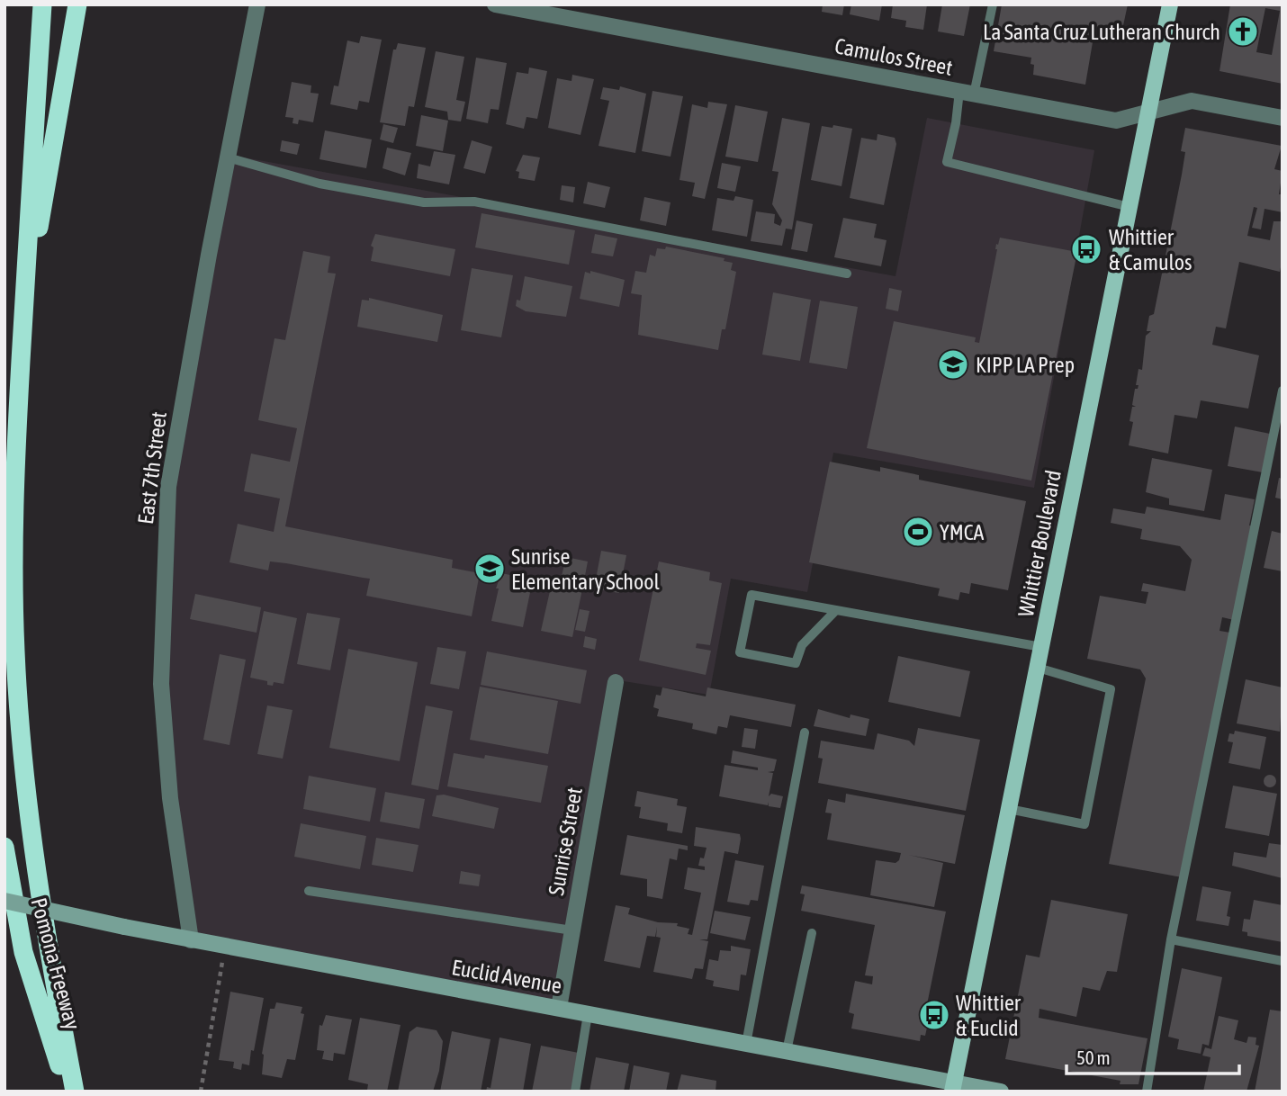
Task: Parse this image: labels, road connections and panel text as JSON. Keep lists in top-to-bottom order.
{
  "streets": {
    "highway": ["Pomona Freeway"],
    "main road": ["Whittier Boulevard"],
    "street": [
      "Camulos Street",
      "East 7th Street",
      "Sunrise Street",
      "Euclid Avenue"
    ]
  },
  "crossings": [
    ["Camulos Street", "Whittier Boulevard"],
    ["East 7th Street", "Euclid Avenue"],
    ["Whittier Boulevard", "Euclid Avenue"],
    ["Sunrise Street", "Euclid Avenue"]
  ],
  "places": {
    "church": ["La Santa Cruz Lutheran Church"],
    "bus stop": ["Whittier & Camulos", "Whittier & Euclid"],
    "school or university": ["KIPP LA Prep", "Sunrise Elementary School"],
    "sports": ["YMCA"]
  },
  "scale_bar": "50 m"
}
